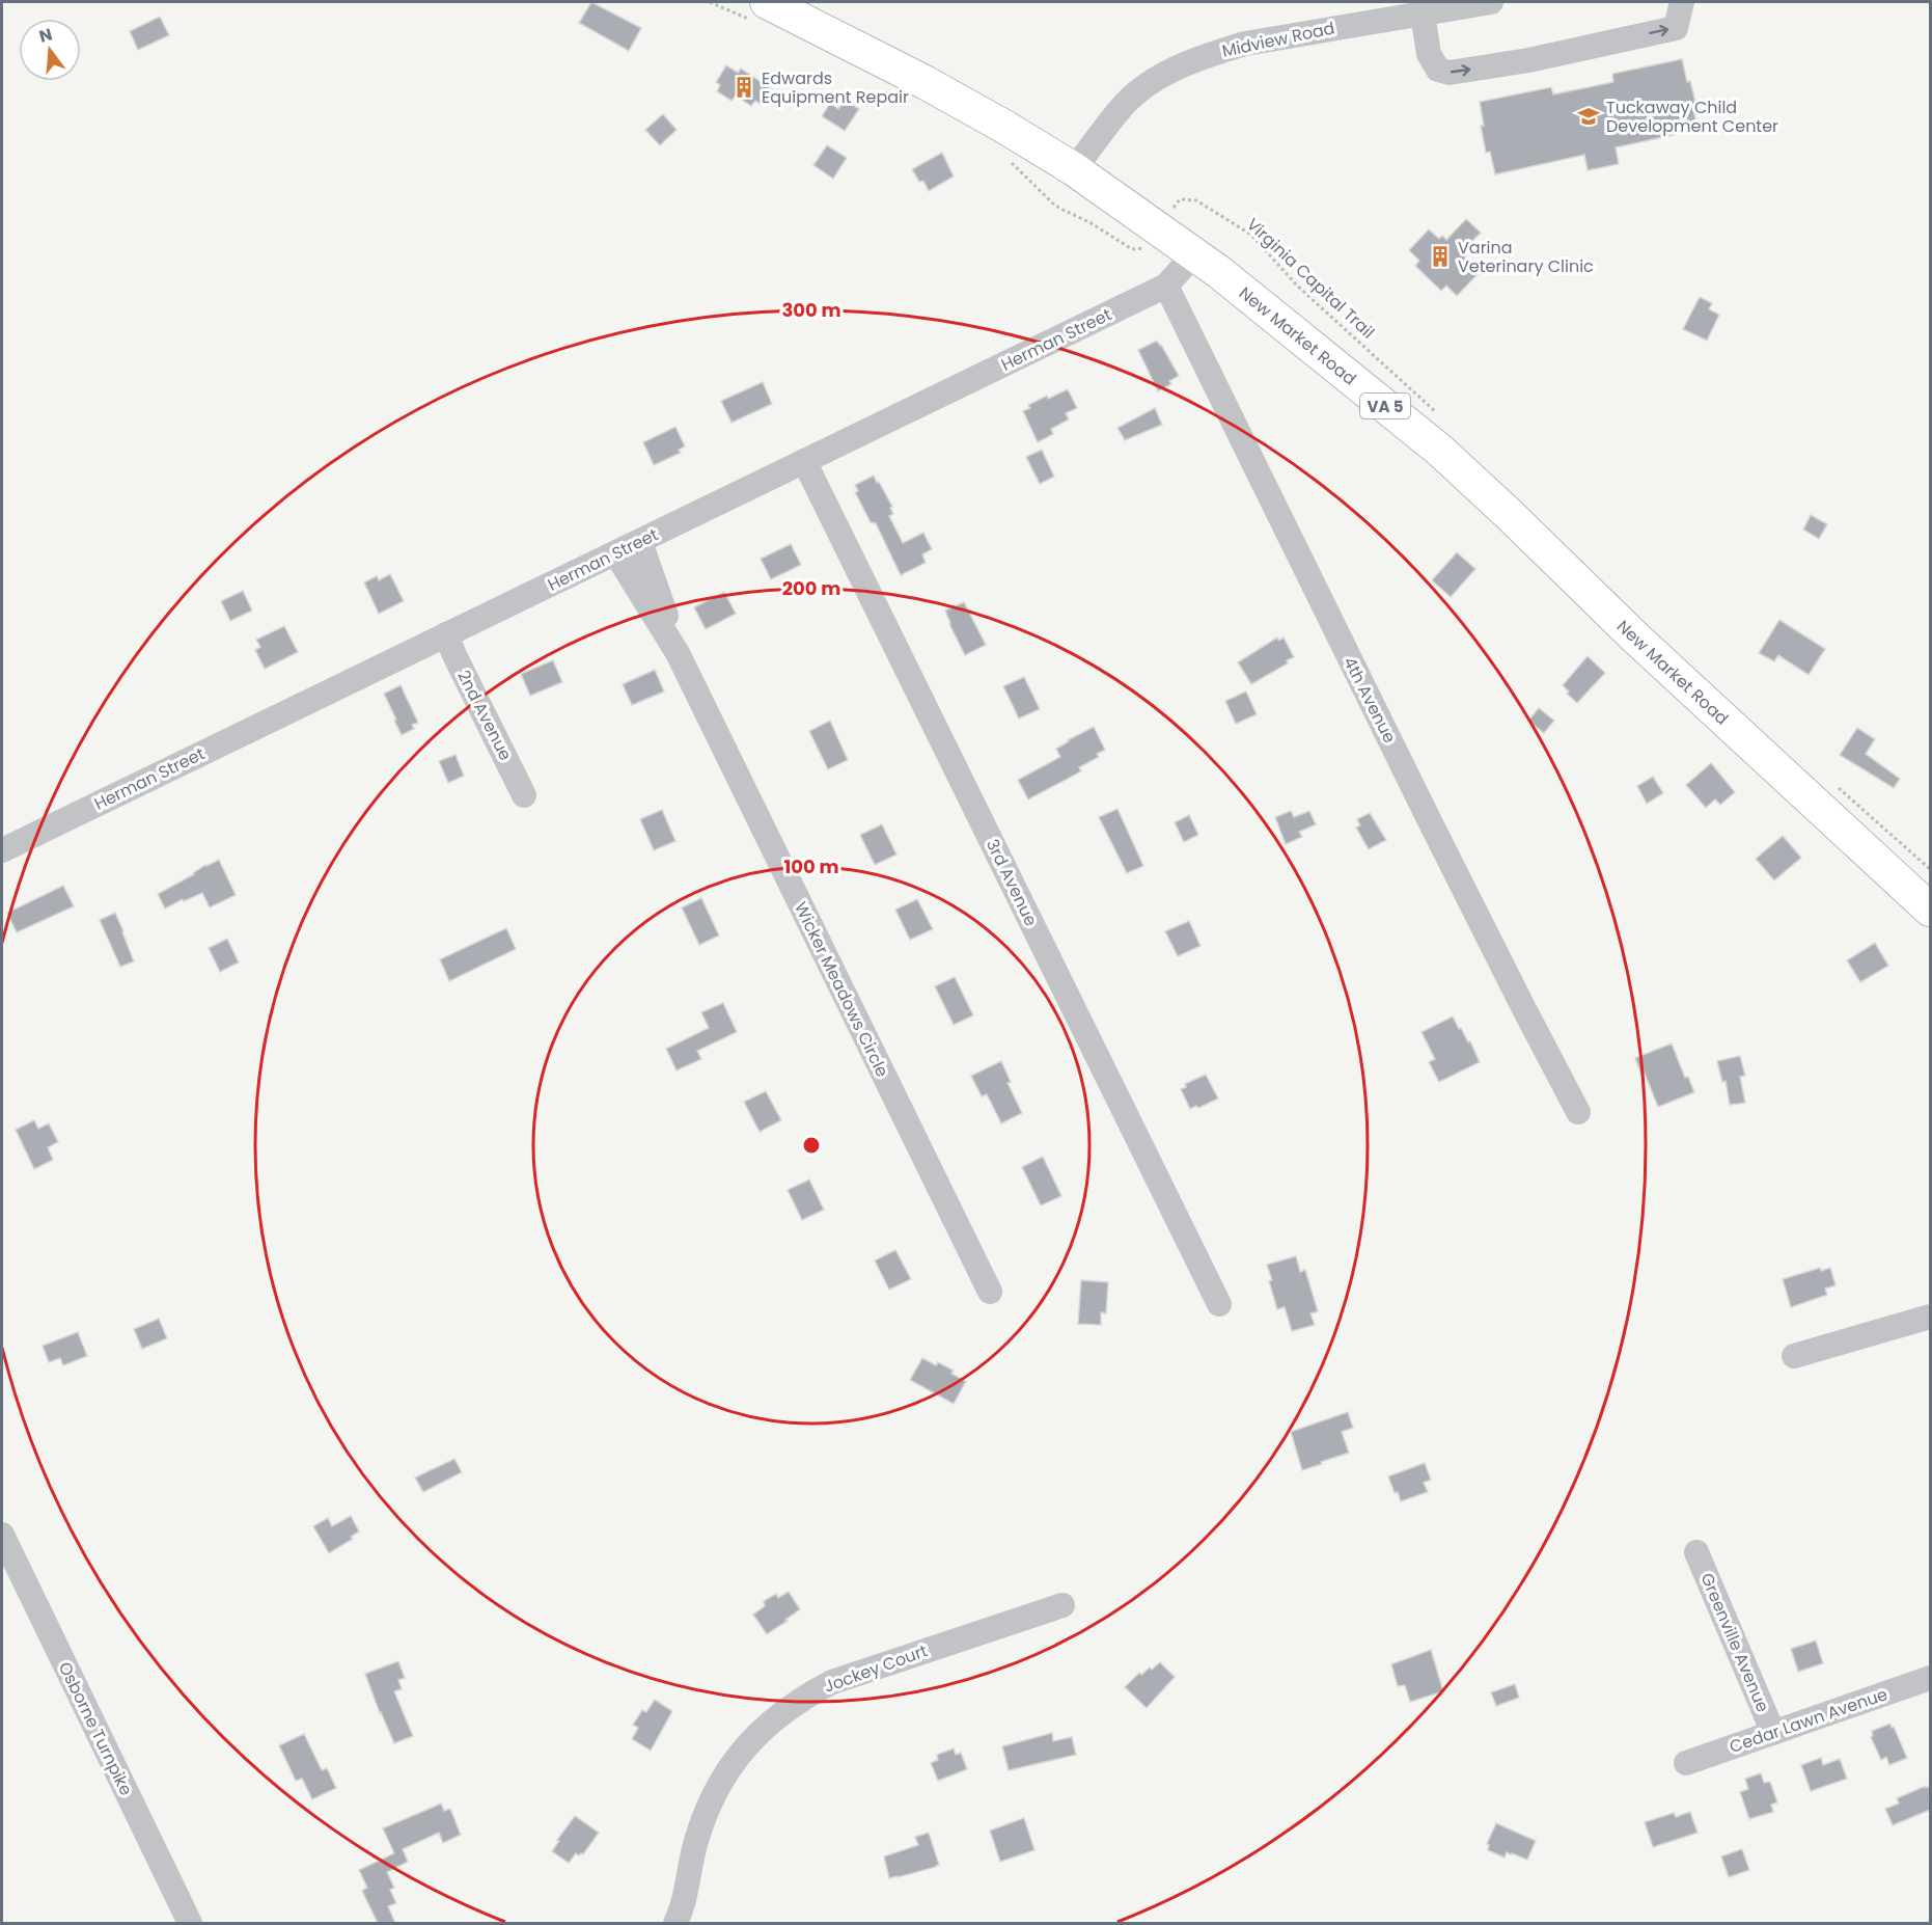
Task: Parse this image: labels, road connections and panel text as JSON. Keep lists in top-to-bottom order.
{
  "streets": {
    "main road": ["New Market Road", "VA 5"],
    "street": [
      "Midview Road",
      "Herman Street",
      "4th Avenue",
      "2nd Avenue",
      "3rd Avenue",
      "Wicker Meadows Circle",
      "Greenville Avenue",
      "Jockey Court",
      "Cedar Lawn Avenue",
      "Osborne Turnpike"
    ],
    "path": ["Virginia Capital Trail"]
  },
  "crossings": [
    ["Midview Road", "New Market Road"],
    ["New Market Road", "Herman Street"],
    ["Herman Street", "4th Avenue"],
    ["Herman Street", "2nd Avenue"],
    ["Herman Street", "3rd Avenue"],
    ["Herman Street", "Wicker Meadows Circle"],
    ["Greenville Avenue", "Cedar Lawn Avenue"]
  ],
  "places": {
    "building": ["Edwards Equipment Repair", "Varina Veterinary Clinic"],
    "school or university": ["Tuckaway Child Development Center"]
  },
  "north": "top",
  "rings": ["300 m", "200 m", "100 m"]
}
